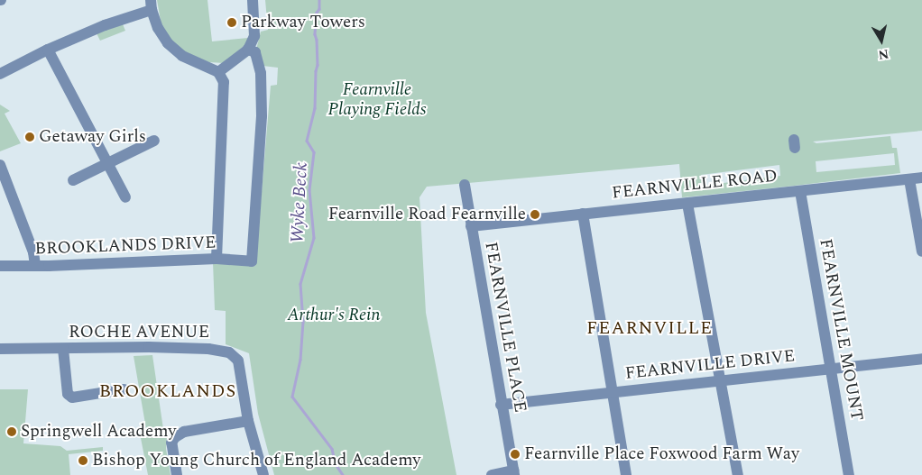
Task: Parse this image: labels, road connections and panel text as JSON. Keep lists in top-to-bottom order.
{
  "streets": {
    "street": [
      "FEARNVILLE ROAD",
      "BROOKLANDS DRIVE",
      "FEARNVILLE PLACE",
      "FEARNVILLE MOUNT",
      "ROCHE AVENUE",
      "FEARNVILLE DRIVE"
    ]
  },
  "crossings": [
    ["FEARNVILLE ROAD", "FEARNVILLE PLACE"],
    ["FEARNVILLE ROAD", "FEARNVILLE MOUNT"],
    ["FEARNVILLE PLACE", "FEARNVILLE DRIVE"],
    ["FEARNVILLE MOUNT", "FEARNVILLE DRIVE"]
  ],
  "districts": ["FEARNVILLE", "BROOKLANDS"],
  "water": ["Wyke Beck"],
  "parks": ["Fearnville Playing Fields", "Arthur's Rein"],
  "places": [
    "Parkway Towers",
    "Getaway Girls",
    "Fearnville Road Fearnville",
    "Springwell Academy",
    "Fearnville Place Foxwood Farm Way",
    "Bishop Young Church of England Academy"
  ],
  "north": "bottom"
}
